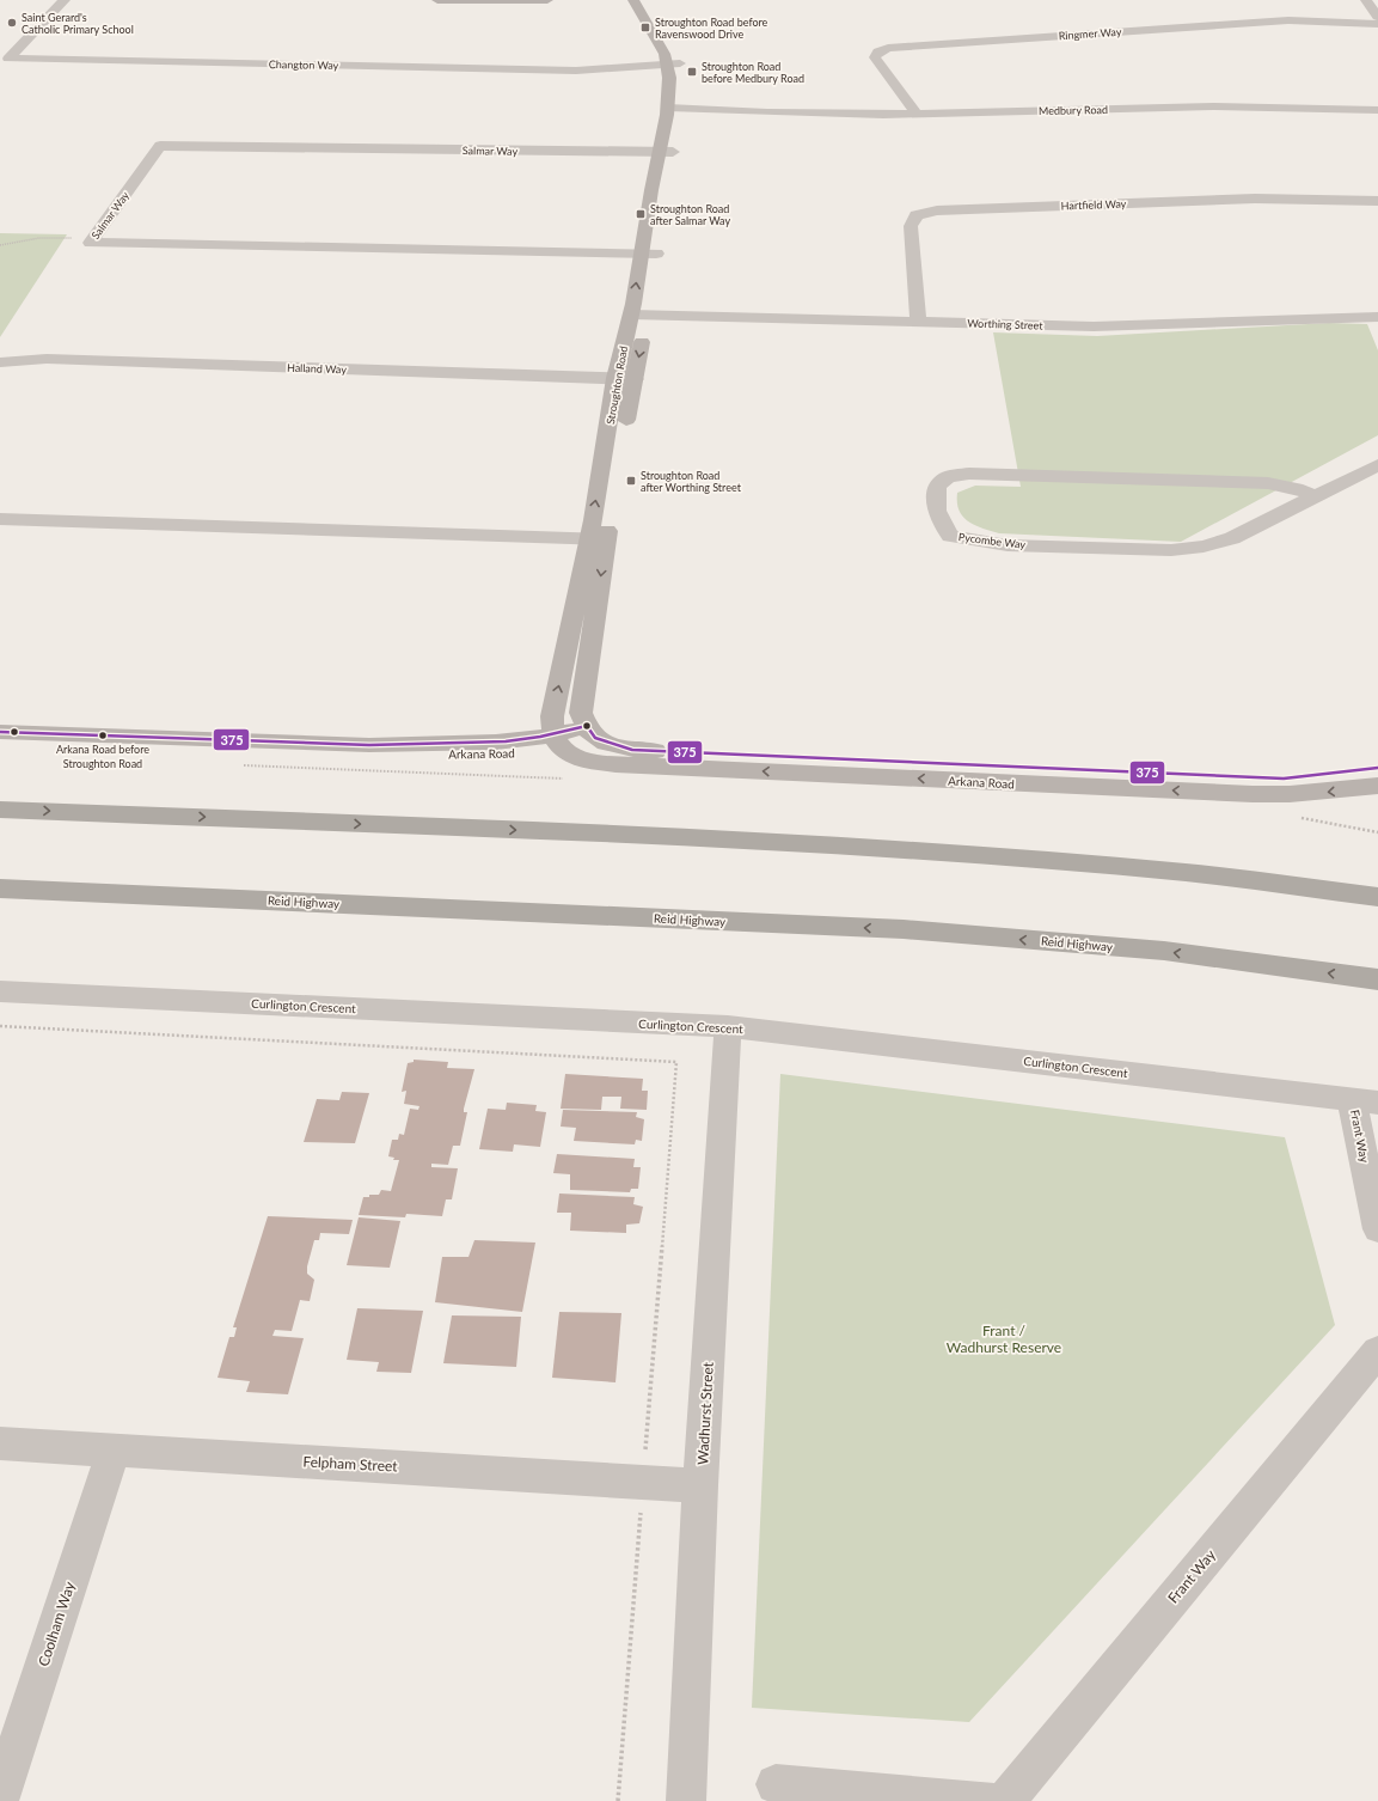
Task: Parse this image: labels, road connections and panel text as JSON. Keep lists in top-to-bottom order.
{
  "streets": {
    "highway": ["Reid Highway"],
    "street": [
      "Ringmer Way",
      "Changton Way",
      "Medbury Road",
      "Salmar Way",
      "Hartfield Way",
      "Worthing Street",
      "Halland Way",
      "Stroughton Road",
      "Pycombe Way",
      "Arkana Road",
      "Curlington Crescent",
      "Frant Way",
      "Wadhurst Street",
      "Felpham Street",
      "Coolham Way"
    ]
  },
  "crossings": [
    ["Ringmer Way", "Medbury Road"],
    ["Changton Way", "Stroughton Road"],
    ["Medbury Road", "Stroughton Road"],
    ["Salmar Way", "Stroughton Road"],
    ["Hartfield Way", "Worthing Street"],
    ["Worthing Street", "Stroughton Road"],
    ["Halland Way", "Stroughton Road"],
    ["Stroughton Road", "Arkana Road"],
    ["Curlington Crescent", "Frant Way"],
    ["Curlington Crescent", "Wadhurst Street"],
    ["Wadhurst Street", "Felpham Street"],
    ["Felpham Street", "Coolham Way"]
  ],
  "parks": ["Frant / Wadhurst Reserve"],
  "places": {
    "other": ["Saint Gerard's Catholic Primary School", "Arkana Road before Stroughton Road"],
    "transit": [
      "Stroughton Road before Ravenswood Drive",
      "Stroughton Road before Medbury Road",
      "Stroughton Road after Salmar Way",
      "Stroughton Road after Worthing Street"
    ]
  },
  "lines": ["transit line 375"]
}
